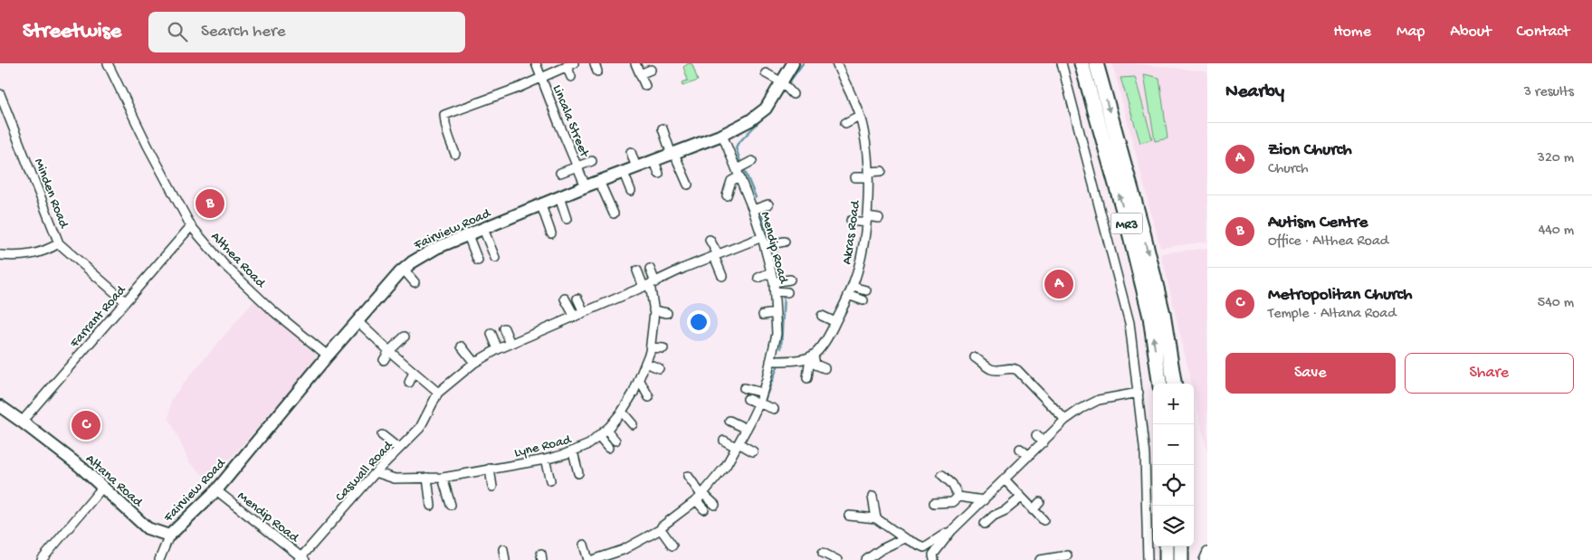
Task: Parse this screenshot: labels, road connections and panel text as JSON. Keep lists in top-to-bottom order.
{
  "streets": {
    "highway": ["MR3"],
    "main road": ["Fairview Road", "Altana Road"],
    "street": [
      "Lincala Street",
      "Minden Road",
      "Akras Road",
      "Mendip Road",
      "Althea Road",
      "Farrant Road",
      "Lyne Road",
      "Caswall Road"
    ]
  },
  "crossings": [
    ["Lincala Street", "Fairview Road"],
    ["Minden Road", "Farrant Road"],
    ["Fairview Road", "Mendip Road"],
    ["Fairview Road", "Althea Road"],
    ["Fairview Road", "Altana Road"],
    ["Mendip Road", "Caswall Road"],
    ["Althea Road", "Farrant Road"],
    ["Farrant Road", "Altana Road"],
    ["Lyne Road", "Caswall Road"]
  ],
  "page": {
    "header": "Streetwise",
    "search": "Search here",
    "nav": [
      "Home",
      "Map",
      "About",
      "Contact"
    ],
    "heading": ["Nearby", "3 results"],
    "list": [
      {
        "mark": "A",
        "name": "Zion Church",
        "note": "Church",
        "value": "320 m"
      },
      {
        "mark": "B",
        "name": "Autism Centre",
        "note": "Office · Althea Road",
        "value": "440 m"
      },
      {
        "mark": "C",
        "name": "Metropolitan Church",
        "note": "Temple · Altana Road",
        "value": "540 m"
      }
    ],
    "pins": ["B", "A", "C"],
    "buttons": ["Save", "Share"],
    "map_buttons": ["+", "−"]
  }
}
